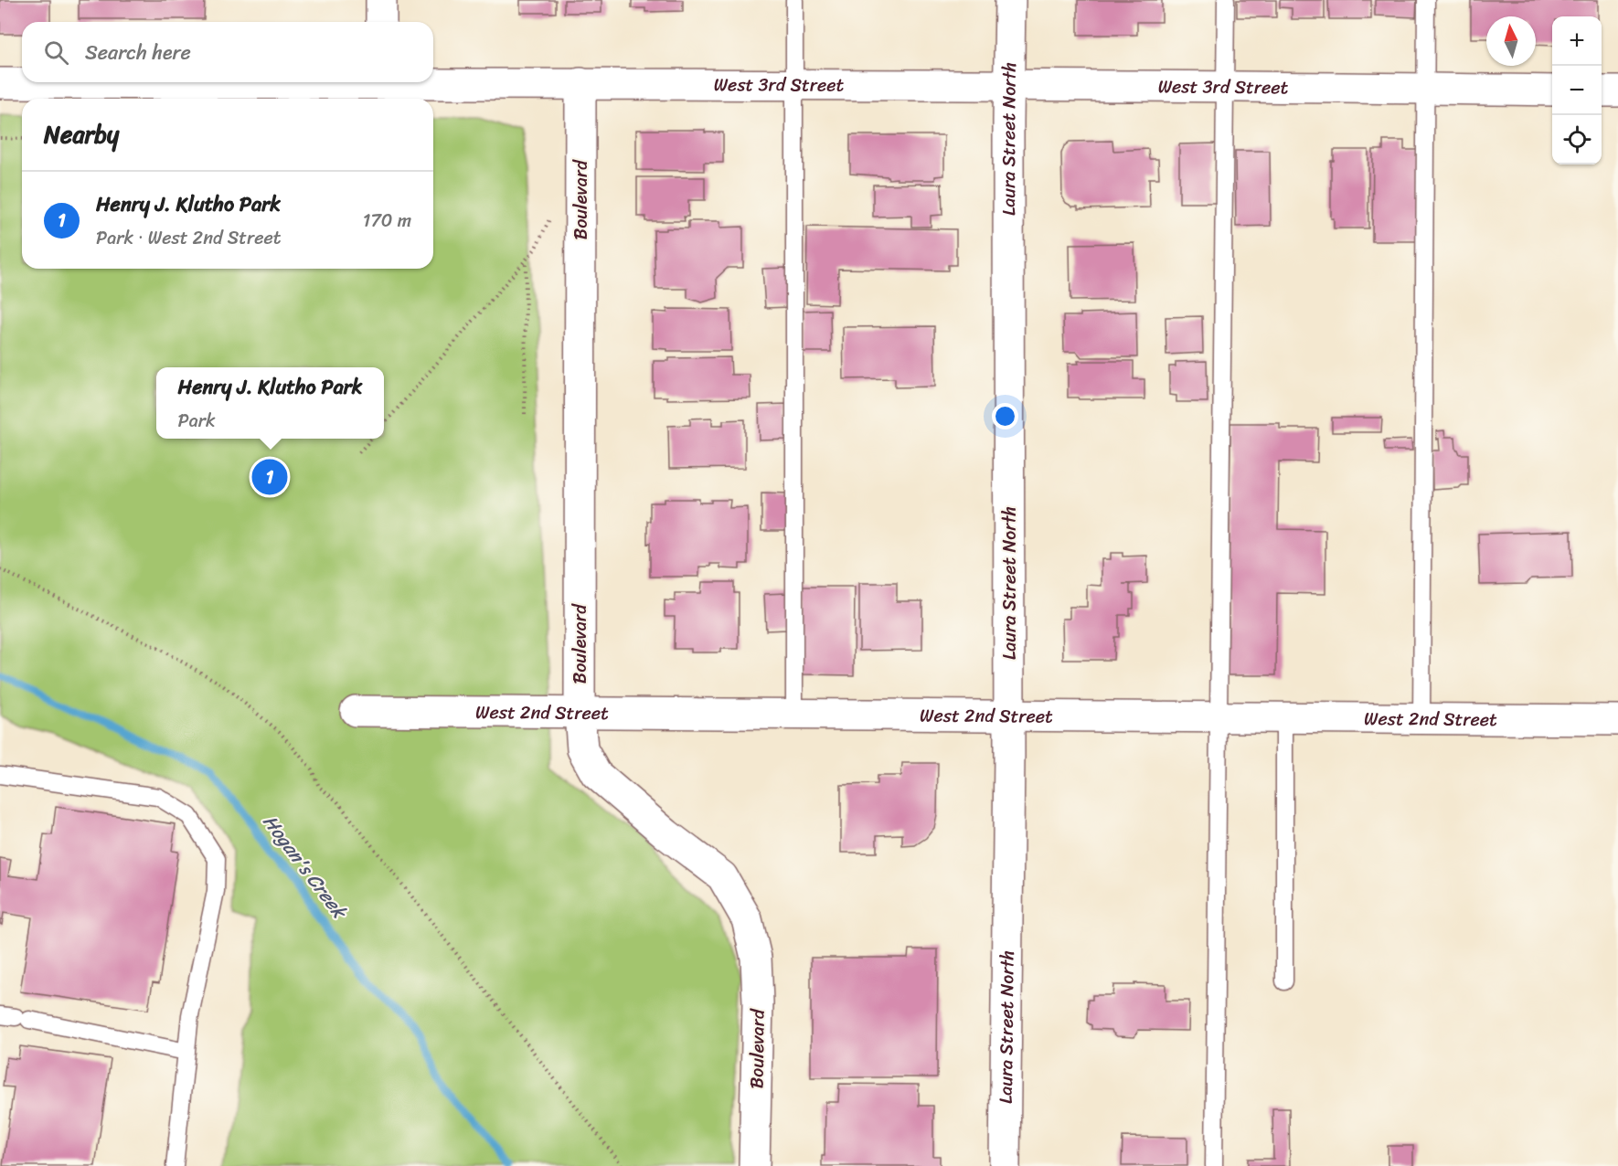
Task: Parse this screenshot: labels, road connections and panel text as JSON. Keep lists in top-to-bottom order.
{
  "streets": {
    "street": [
      "West 3rd Street",
      "Laura Street North",
      "Boulevard",
      "West 2nd Street"
    ]
  },
  "crossings": [
    ["West 3rd Street", "Laura Street North"],
    ["West 3rd Street", "Boulevard"],
    ["Laura Street North", "West 2nd Street"],
    ["Boulevard", "West 2nd Street"]
  ],
  "water": ["Hogan's Creek"],
  "north": "top",
  "page": {
    "map_buttons": ["+", "−"],
    "search": "Search here",
    "heading": "Nearby",
    "list": [
      {
        "mark": "1",
        "name": "Henry J. Klutho Park",
        "note": "Park · West 2nd Street",
        "value": "170 m"
      }
    ],
    "popup": ["Henry J. Klutho Park", "Park"],
    "pins": "1"
  }
}
